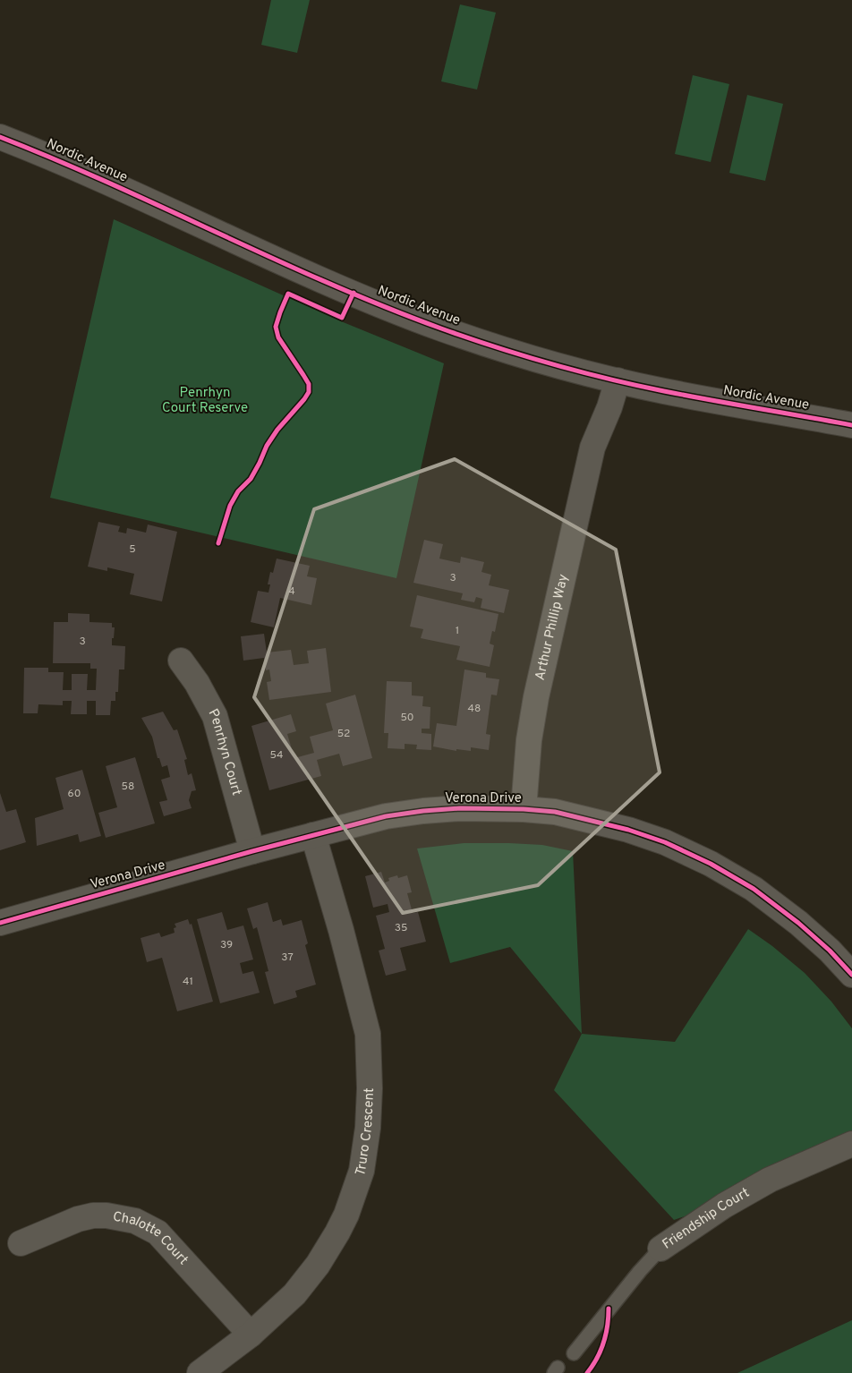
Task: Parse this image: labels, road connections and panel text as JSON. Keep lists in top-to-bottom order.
{
  "streets": {
    "street": [
      "Nordic Avenue",
      "Arthur Phillip Way",
      "Penrhyn Court",
      "Verona Drive",
      "Truro Crescent",
      "Friendship Court",
      "Chalotte Court"
    ]
  },
  "crossings": [
    ["Nordic Avenue", "Arthur Phillip Way"],
    ["Arthur Phillip Way", "Verona Drive"],
    ["Penrhyn Court", "Verona Drive"],
    ["Verona Drive", "Truro Crescent"],
    ["Truro Crescent", "Chalotte Court"]
  ],
  "parks": ["Penrhyn Court Reserve"],
  "house_numbers": [
    "5",
    "3",
    "4",
    "1",
    "3",
    "48",
    "50",
    "52",
    "54",
    "58",
    "60",
    "35",
    "39",
    "37",
    "41"
  ]
}
